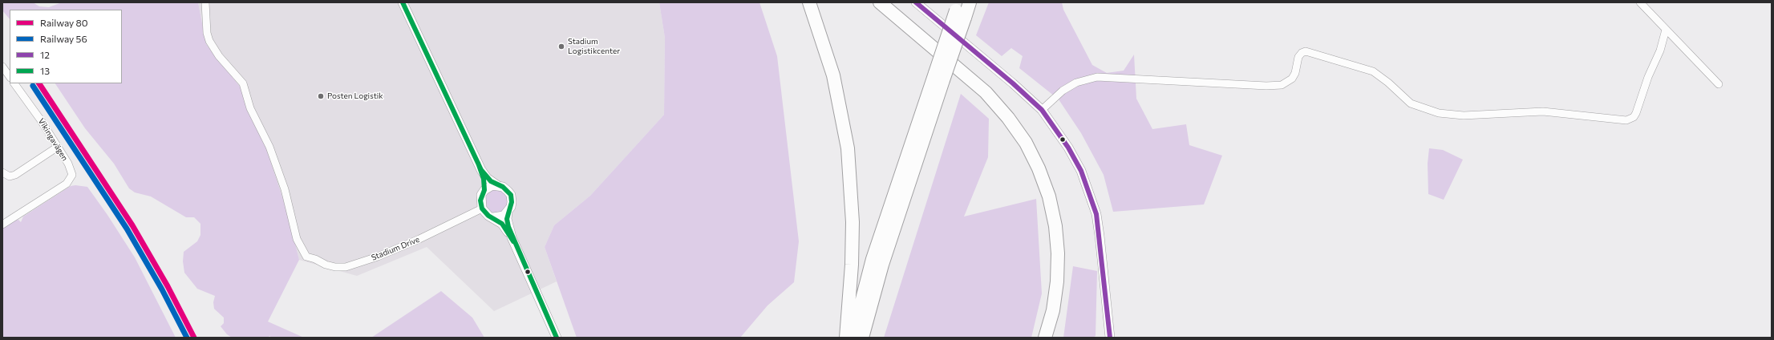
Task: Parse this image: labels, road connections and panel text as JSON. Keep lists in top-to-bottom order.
{
  "streets": {
    "street": ["Vikingavägen", "Stadium Drive"]
  },
  "places": ["Stadium Logistikcenter", "Posten Logistik"],
  "lines": [
    "transit line 12",
    "transit line 13",
    "rail line 80",
    "rail line 56"
  ],
  "legend": [
    "Railway 80",
    "Railway 56",
    "12",
    "13"
  ]
}
